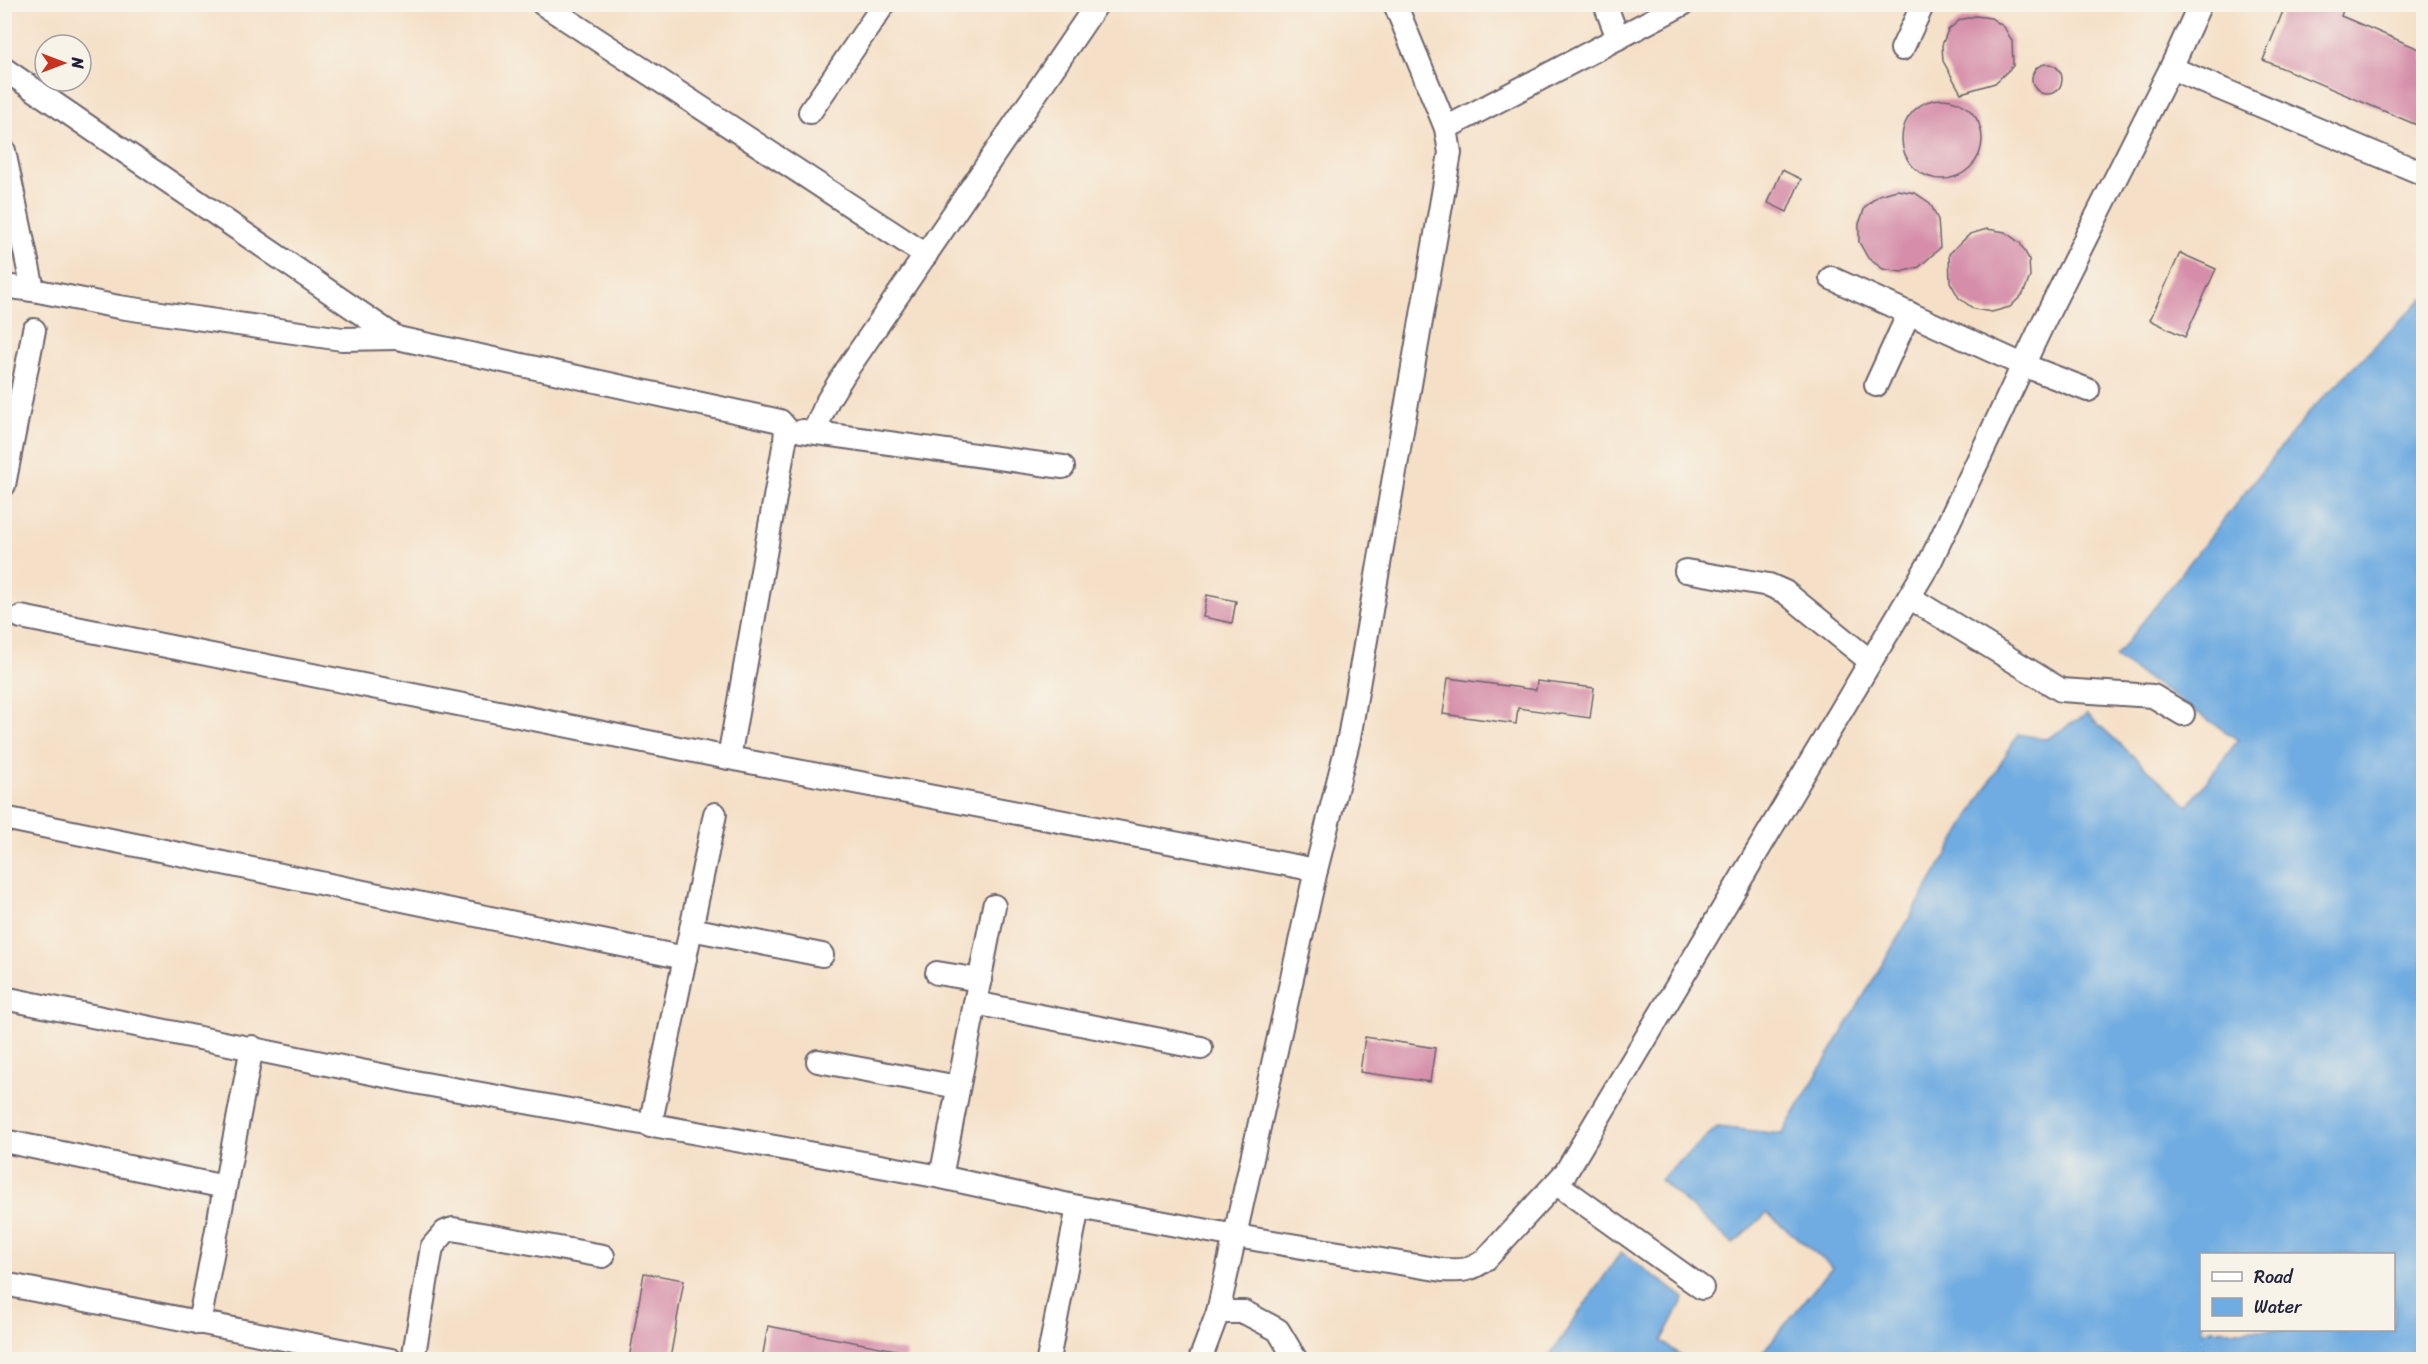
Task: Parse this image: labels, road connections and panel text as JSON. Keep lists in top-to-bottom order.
{
  "legend": ["Road", "Water"],
  "north": "right"
}
